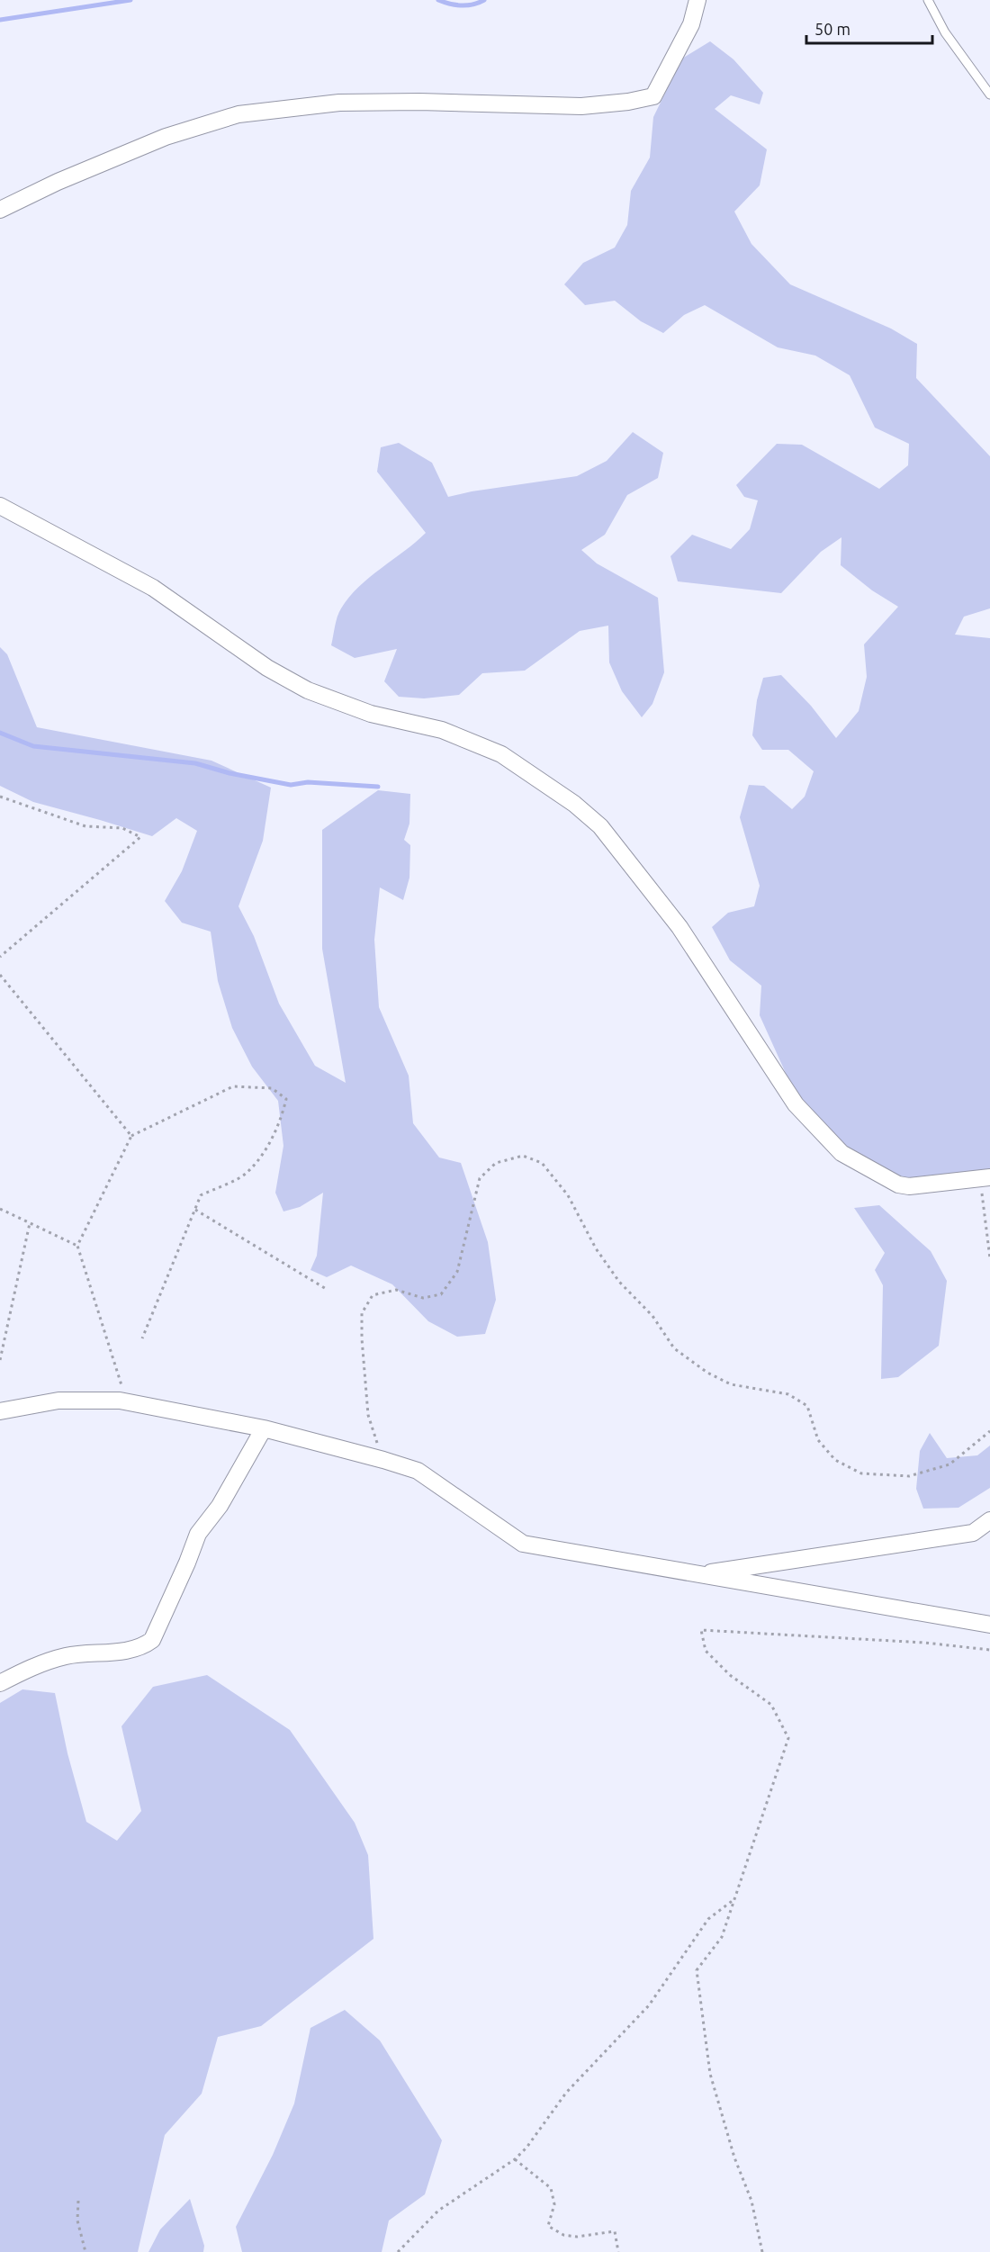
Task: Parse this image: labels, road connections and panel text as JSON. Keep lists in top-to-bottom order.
{
  "scale_bar": "50 m"
}
